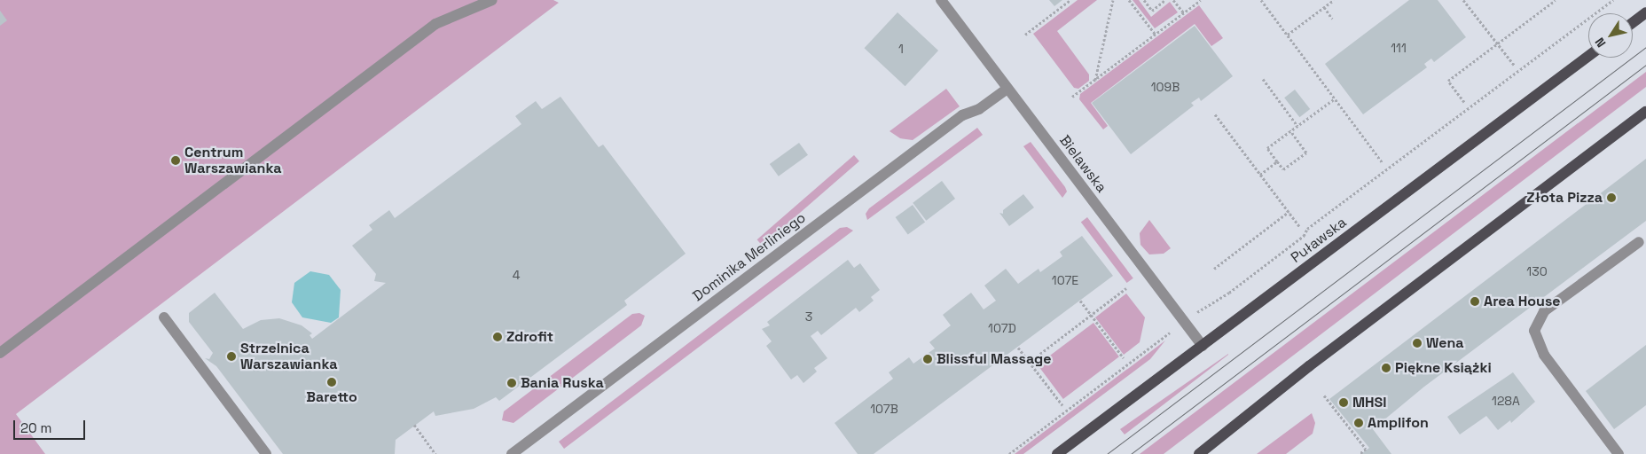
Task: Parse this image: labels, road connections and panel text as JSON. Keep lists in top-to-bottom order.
{
  "streets": {
    "main road": ["Puławska"],
    "street": ["Bielawska", "Dominika Merliniego"]
  },
  "crossings": [
    ["Bielawska", "Puławska"],
    ["Bielawska", "Dominika Merliniego"]
  ],
  "places": [
    "Centrum Warszawianka",
    "Złota Pizza",
    "Area House",
    "Zdrofit",
    "Wena",
    "Strzelnica Warszawianka",
    "Blissful Massage",
    "Piękne Książki",
    "Baretto",
    "Bania Ruska",
    "MHSI",
    "Amplifon"
  ],
  "house_numbers": [
    "111",
    "1",
    "109B",
    "130",
    "4",
    "107E",
    "3",
    "107D",
    "128A",
    "107B"
  ],
  "scale_bar": "20 m",
  "north": "bottom left"
}
